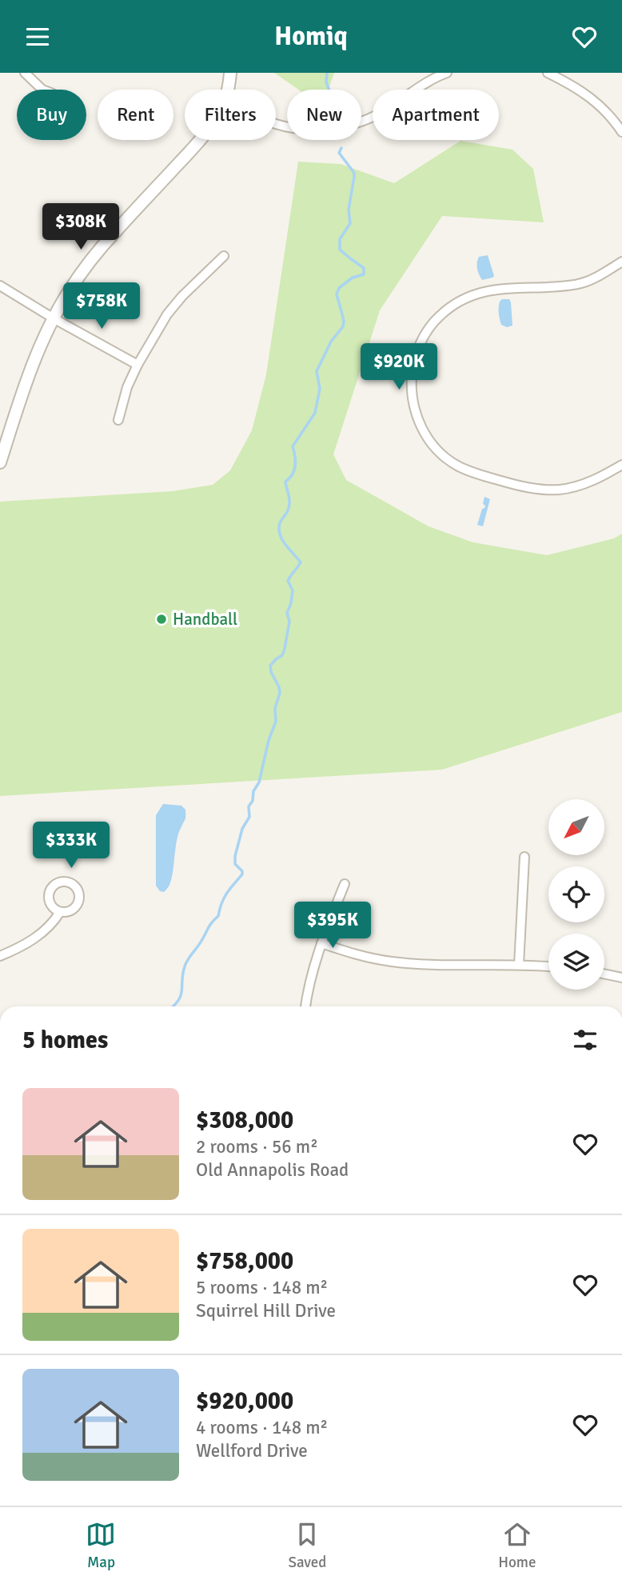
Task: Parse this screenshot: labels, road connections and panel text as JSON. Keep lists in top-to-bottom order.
{
  "places": ["Handball"],
  "north": "bottom left",
  "page": {
    "header": "Homiq",
    "chip": [
      "Buy",
      "Rent",
      "Filters",
      "New",
      "Apartment"
    ],
    "price": [
      "$308K",
      "$758K",
      "$920K",
      "$333K",
      "$395K"
    ],
    "heading": "5 homes",
    "list": [
      {
        "name": "$308,000",
        "note": "2 rooms · 56 m² · Old Annapolis Road"
      },
      {
        "name": "$758,000",
        "note": "5 rooms · 148 m² · Squirrel Hill Drive"
      },
      {
        "name": "$920,000",
        "note": "4 rooms · 148 m² · Wellford Drive"
      }
    ],
    "tabs": ["Map", "Saved", "Home"]
  }
}
